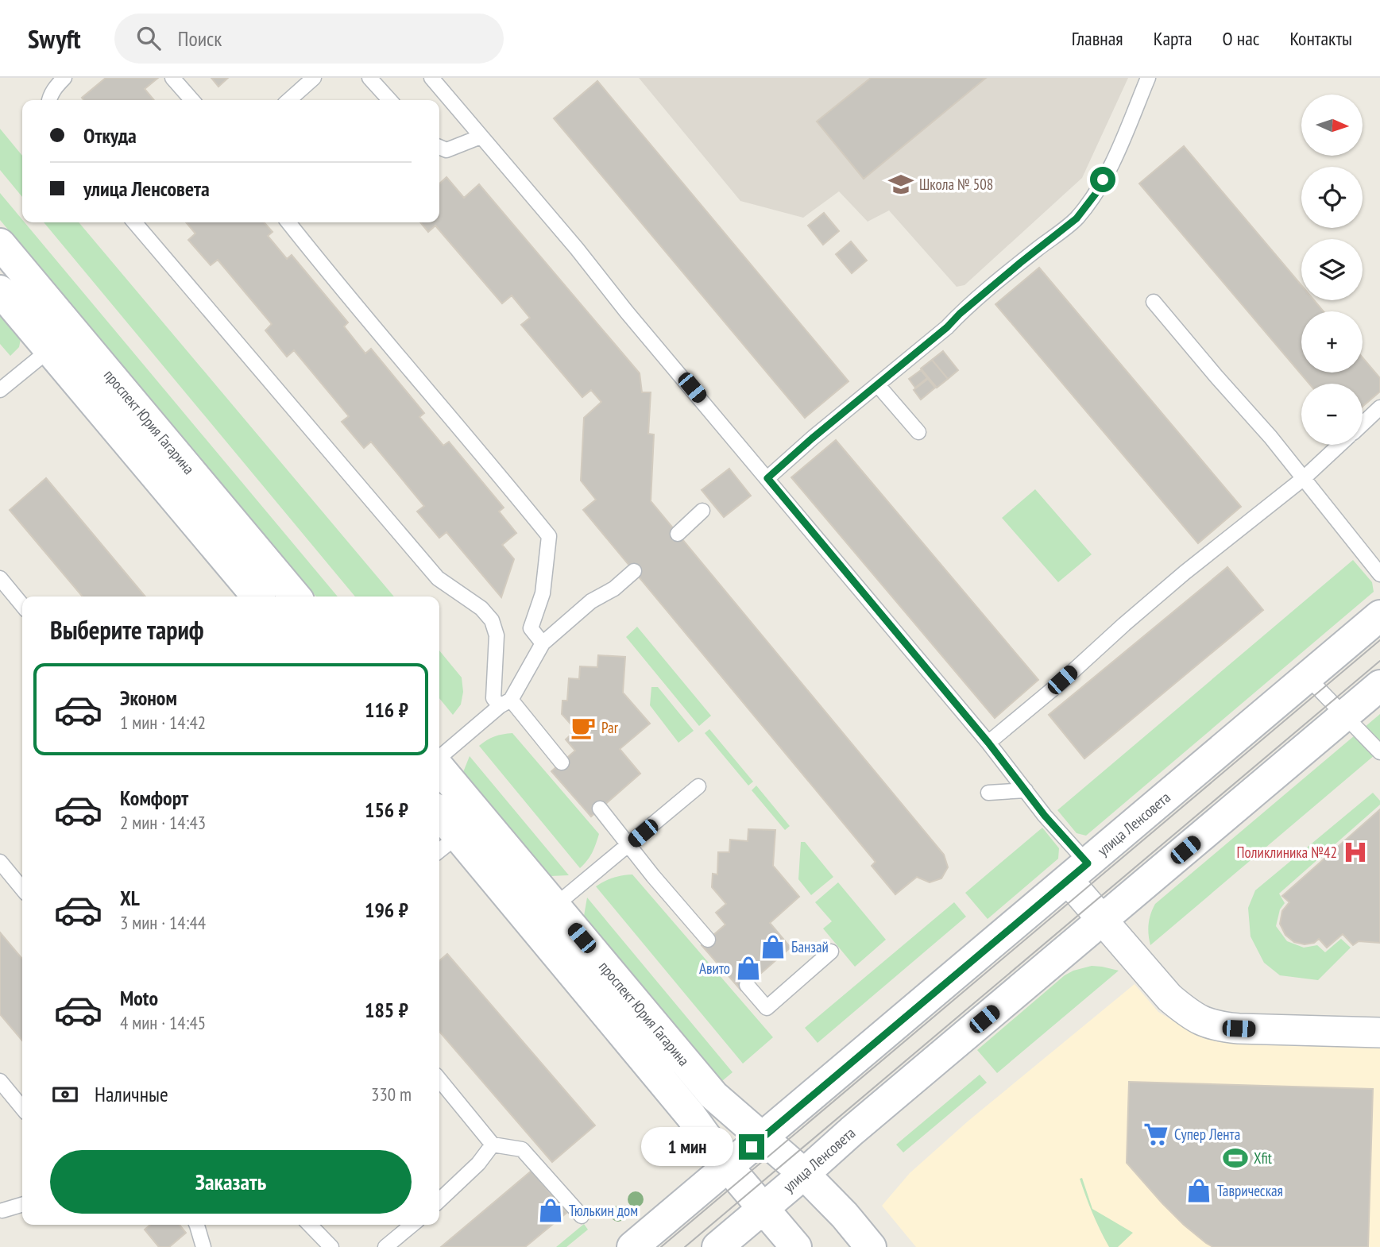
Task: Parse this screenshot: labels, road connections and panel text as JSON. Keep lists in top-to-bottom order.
{
  "streets": {
    "main road": ["проспект Юрия Гагарина", "улица Ленсовета"]
  },
  "crossings": [
    ["проспект Юрия Гагарина", "улица Ленсовета"]
  ],
  "places": {
    "school or university": ["Школа № 508"],
    "cafe": ["Par"],
    "hospital": ["Поликлиника №42"],
    "shop": [
      "Банзай",
      "Авито",
      "Таврическая",
      "Тюлькин дом"
    ],
    "supermarket": ["Супер Лента"],
    "sports": ["Xfit"]
  },
  "north": "right",
  "page": {
    "header": "Swyft",
    "search": "Поиск",
    "nav": [
      "Главная",
      "Карта",
      "О нас",
      "Контакты"
    ],
    "map_buttons": ["+", "−"],
    "banner": ["Откуда", "улица Ленсовета"],
    "heading": "Выберите тариф",
    "list": [
      {
        "name": "Эконом",
        "note": "1 мин · 14:42",
        "value": "116 ₽"
      },
      {
        "name": "Комфорт",
        "note": "2 мин · 14:43",
        "value": "156 ₽"
      },
      {
        "name": "XL",
        "note": "3 мин · 14:44",
        "value": "196 ₽"
      },
      {
        "name": "Moto",
        "note": "4 мин · 14:45",
        "value": "185 ₽"
      }
    ],
    "pay": ["Наличные", "330 m"],
    "bubble": "1 мин",
    "buttons": "Заказать"
  }
}
